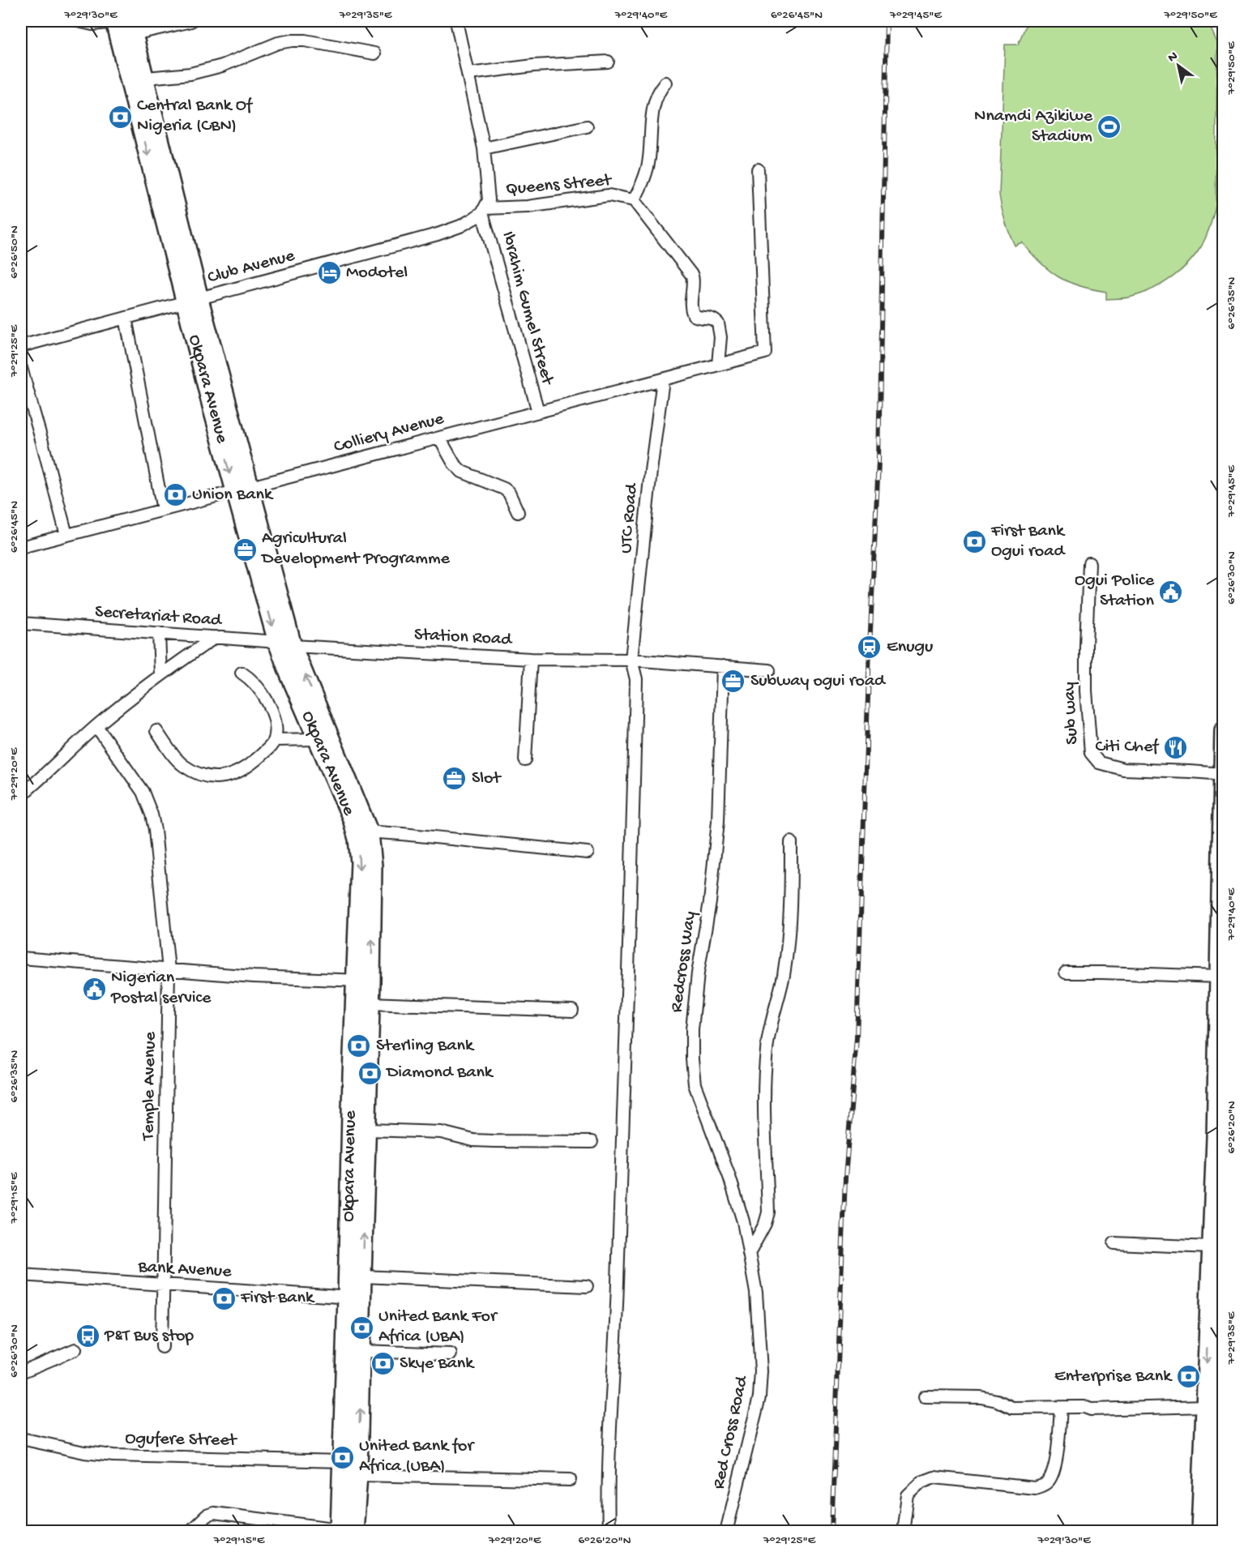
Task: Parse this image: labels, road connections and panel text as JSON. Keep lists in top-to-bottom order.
{
  "streets": {
    "main road": ["Okpara Avenue"],
    "street": [
      "Queens Street",
      "Club Avenue",
      "Ibrahim Gumel Street",
      "Colliery Avenue",
      "UTC Road",
      "Secretariat Road",
      "Station Road",
      "Sub way",
      "Redcross Way",
      "Temple Avenue",
      "Bank Avenue",
      "Red Cross Road",
      "Ogufere Street"
    ]
  },
  "crossings": [
    ["Queens Street", "Club Avenue"],
    ["Queens Street", "Ibrahim Gumel Street"],
    ["Queens Street", "Colliery Avenue"],
    ["Club Avenue", "Ibrahim Gumel Street"],
    ["Club Avenue", "Okpara Avenue"],
    ["Ibrahim Gumel Street", "Colliery Avenue"],
    ["Okpara Avenue", "Colliery Avenue"],
    ["Okpara Avenue", "Secretariat Road"],
    ["Okpara Avenue", "Station Road"],
    ["Okpara Avenue", "Bank Avenue"],
    ["Okpara Avenue", "Ogufere Street"],
    ["Colliery Avenue", "UTC Road"],
    ["UTC Road", "Station Road"],
    ["Secretariat Road", "Station Road"],
    ["Station Road", "Redcross Way"],
    ["Redcross Way", "Red Cross Road"],
    ["Temple Avenue", "Bank Avenue"]
  ],
  "places": {
    "bank": [
      "Central Bank Of Nigeria (CBN)",
      "Union Bank",
      "First Bank Ogui road",
      "Sterling Bank",
      "Diamond Bank",
      "First Bank",
      "United Bank For Africa (UBA)",
      "Skye Bank",
      "Enterprise Bank",
      "United Bank for Africa (UBA)"
    ],
    "sports": ["Nnamdi Azikiwe Stadium"],
    "hotel": ["Modotel"],
    "office": ["Agricultural Development Programme", "Subway ogui road", "Slot"],
    "public building": ["Ogui Police Station", "Nigerian Postal service"],
    "station": ["Enugu"],
    "restaurant": ["Citi Chef"],
    "bus stop": ["P&T Bus stop"]
  },
  "north": "top left",
  "coordinates": [
    "7°29'30\"E",
    "7°29'35\"E",
    "7°29'40\"E",
    "6°26'45\"N",
    "7°29'45\"E",
    "7°29'50\"E",
    "6°26'50\"N",
    "6°26'35\"N",
    "7°29'25\"E",
    "6°26'30\"N",
    "7°29'20\"E",
    "6°26'20\"N",
    "7°29'15\"E"
  ]
}
